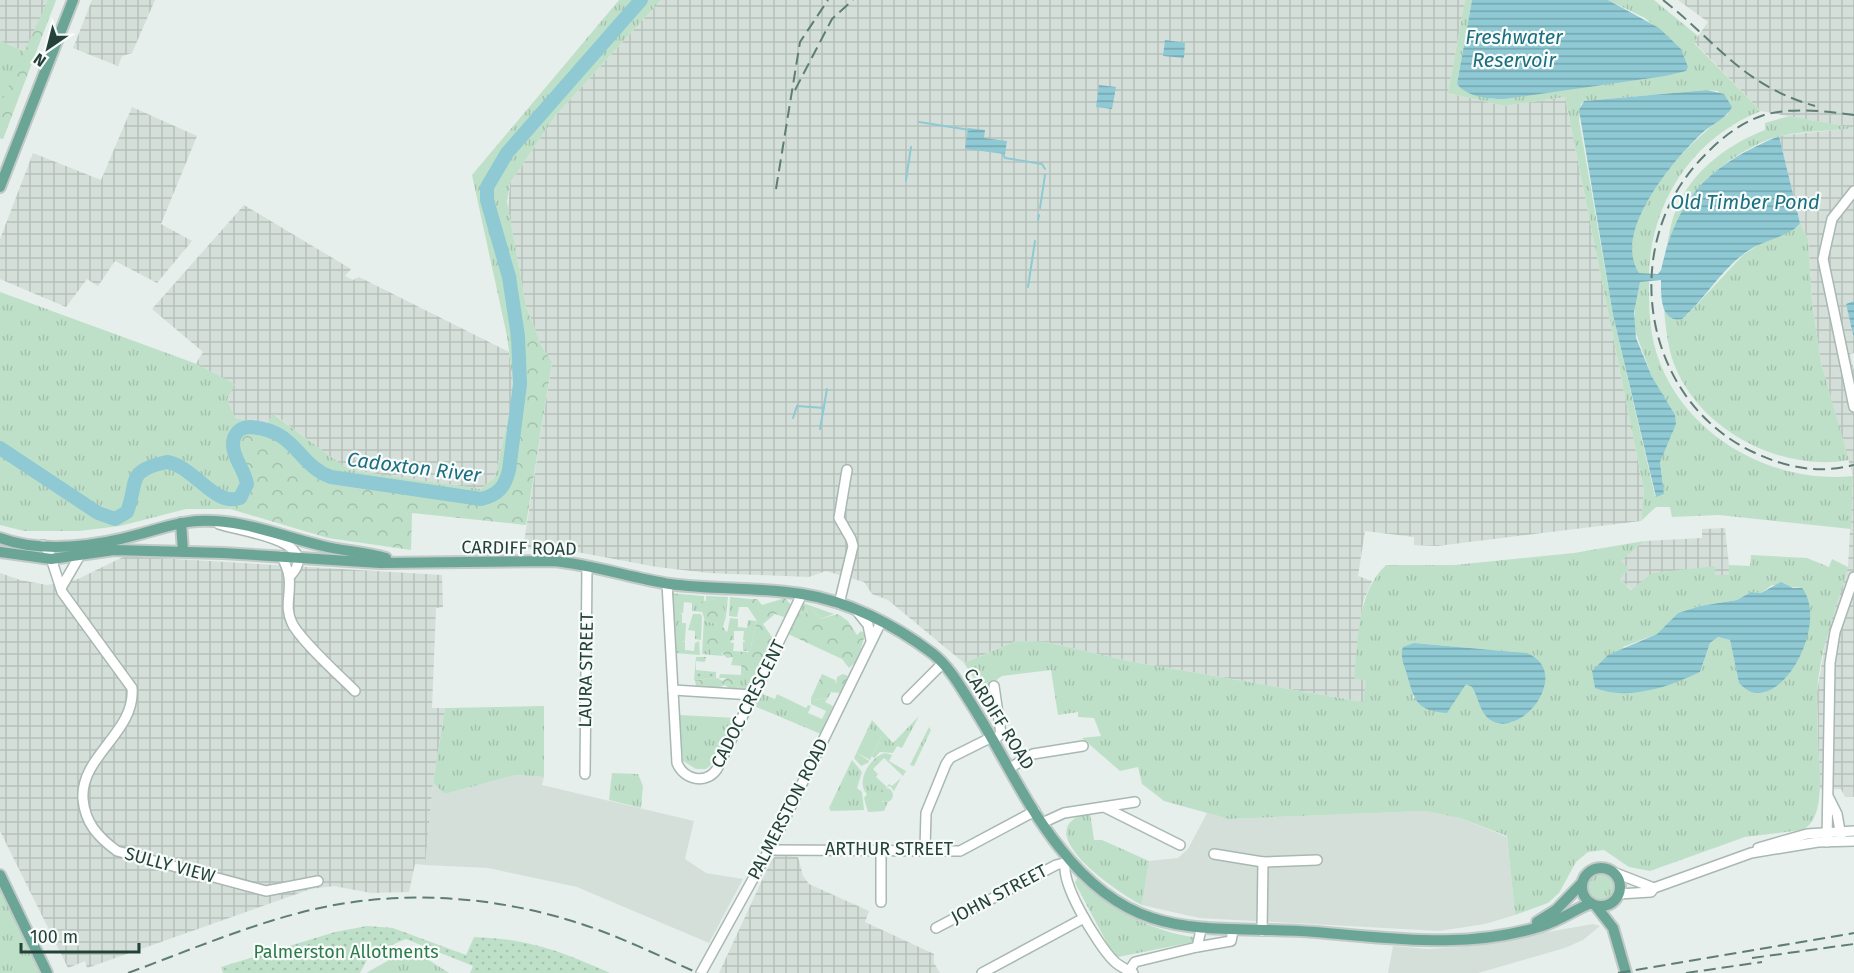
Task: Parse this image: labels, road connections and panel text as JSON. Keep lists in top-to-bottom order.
{
  "streets": {
    "main road": ["CARDIFF ROAD"],
    "street": [
      "LAURA STREET",
      "CADOC CRESCENT",
      "PALMERSTON ROAD",
      "ARTHUR STREET",
      "SULLY VIEW",
      "JOHN STREET"
    ]
  },
  "crossings": [
    ["CARDIFF ROAD", "LAURA STREET"],
    ["CARDIFF ROAD", "CADOC CRESCENT"],
    ["CARDIFF ROAD", "PALMERSTON ROAD"],
    ["CARDIFF ROAD", "ARTHUR STREET"],
    ["CARDIFF ROAD", "SULLY VIEW"],
    ["CARDIFF ROAD", "JOHN STREET"],
    ["PALMERSTON ROAD", "ARTHUR STREET"]
  ],
  "water": ["Freshwater Reservoir", "Old Timber Pond", "Cadoxton River"],
  "parks": ["Palmerston Allotments"],
  "scale_bar": "100 m",
  "north": "bottom left"
}
